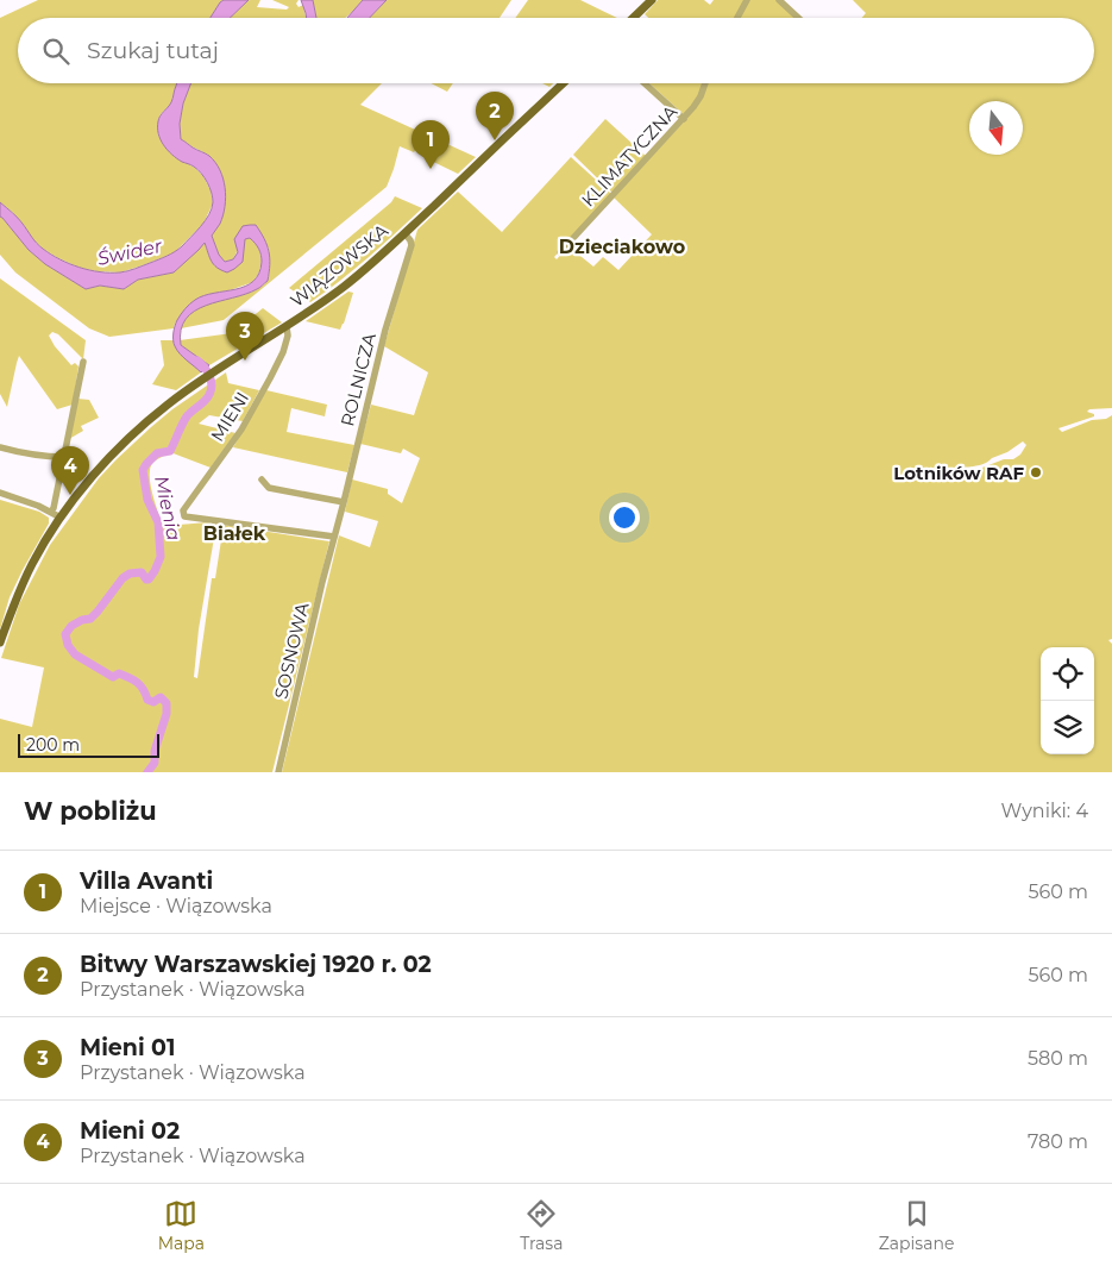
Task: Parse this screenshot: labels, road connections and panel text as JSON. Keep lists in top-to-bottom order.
{
  "streets": {
    "main road": ["WIĄZOWSKA"],
    "street": [
      "KLIMATYCZNA",
      "ROLNICZA",
      "MIENI",
      "SOSNOWA"
    ]
  },
  "crossings": [
    ["WIĄZOWSKA", "ROLNICZA"],
    ["WIĄZOWSKA", "MIENI"],
    ["ROLNICZA", "MIENI"],
    ["ROLNICZA", "SOSNOWA"],
    ["MIENI", "SOSNOWA"]
  ],
  "districts": ["Dzieciakowo", "Białek"],
  "water": ["Świder", "Mienia"],
  "places": ["Lotników RAF"],
  "scale_bar": "200 m",
  "north": "bottom",
  "page": {
    "search": "Szukaj tutaj",
    "pins": [
      "2",
      "1",
      "3",
      "4"
    ],
    "scale": "200 m",
    "heading": ["W pobliżu", "Wyniki: 4"],
    "list": [
      {
        "mark": "1",
        "name": "Villa Avanti",
        "note": "Miejsce · Wiązowska",
        "value": "560 m"
      },
      {
        "mark": "2",
        "name": "Bitwy Warszawskiej 1920 r. 02",
        "note": "Przystanek · Wiązowska",
        "value": "560 m"
      },
      {
        "mark": "3",
        "name": "Mieni 01",
        "note": "Przystanek · Wiązowska",
        "value": "580 m"
      },
      {
        "mark": "4",
        "name": "Mieni 02",
        "note": "Przystanek · Wiązowska",
        "value": "780 m"
      }
    ],
    "nav": ["Mapa", "Trasa", "Zapisane"]
  }
}
